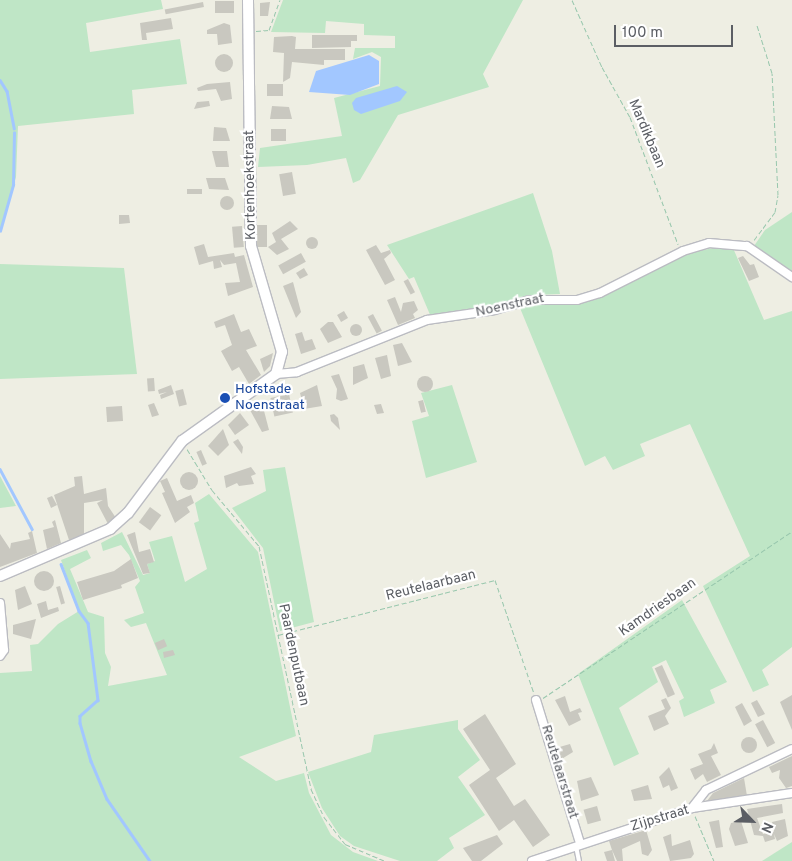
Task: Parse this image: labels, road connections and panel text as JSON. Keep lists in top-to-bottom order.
{
  "streets": {
    "street": [
      "Kortenhoekstraat",
      "Noenstraat",
      "Reutelaarstraat",
      "Zijpstraat"
    ],
    "path": [
      "Mardikbaan",
      "Reutelaarbaan",
      "Kamdriesbaan",
      "Paardenputbaan"
    ]
  },
  "crossings": [
    ["Mardikbaan", "Noenstraat"],
    ["Kortenhoekstraat", "Noenstraat"],
    ["Reutelaarbaan", "Kamdriesbaan"],
    ["Reutelaarbaan", "Paardenputbaan"],
    ["Reutelaarbaan", "Reutelaarstraat"],
    ["Kamdriesbaan", "Reutelaarstraat"],
    ["Reutelaarstraat", "Zijpstraat"]
  ],
  "places": ["Hofstade Noenstraat"],
  "scale_bar": "100 m",
  "north": "bottom right"
}
